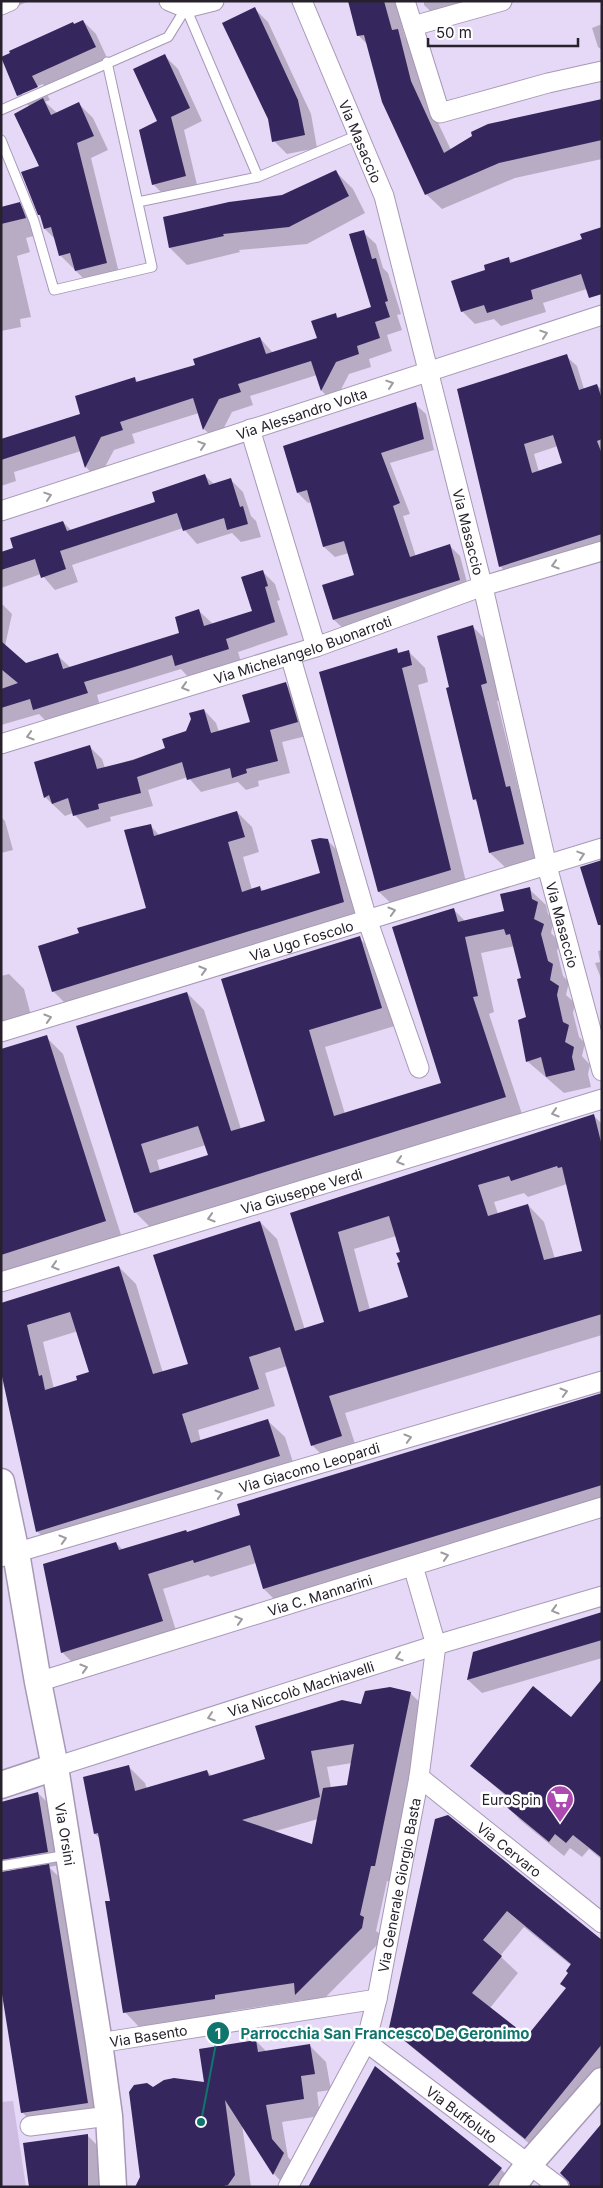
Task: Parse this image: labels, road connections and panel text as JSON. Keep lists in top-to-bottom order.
{
  "streets": {
    "main road": ["Via Niccolò Machiavelli", "Via Orsini"],
    "street": [
      "Via Masaccio",
      "Via Alessandro Volta",
      "Via Michelangelo Buonarroti",
      "Via Ugo Foscolo",
      "Via Giuseppe Verdi",
      "Via Giacomo Leopardi",
      "Via C. Mannarini",
      "Via Cervaro",
      "Via Generale Giorgio Basta",
      "Via Basento",
      "Via Buffoluto"
    ]
  },
  "crossings": [
    ["Via Masaccio", "Via Alessandro Volta"],
    ["Via Masaccio", "Via Michelangelo Buonarroti"],
    ["Via Masaccio", "Via Ugo Foscolo"],
    ["Via Giacomo Leopardi", "Via Orsini"],
    ["Via C. Mannarini", "Via Orsini"],
    ["Via C. Mannarini", "Via Generale Giorgio Basta"],
    ["Via Niccolò Machiavelli", "Via Orsini"],
    ["Via Niccolò Machiavelli", "Via Generale Giorgio Basta"],
    ["Via Orsini", "Via Basento"],
    ["Via Cervaro", "Via Generale Giorgio Basta"],
    ["Via Generale Giorgio Basta", "Via Basento"],
    ["Via Generale Giorgio Basta", "Via Buffoluto"]
  ],
  "one_way": [
    "Via Alessandro Volta",
    "Via Michelangelo Buonarroti",
    "Via Ugo Foscolo",
    "Via Giuseppe Verdi",
    "Via Giacomo Leopardi",
    "Via C. Mannarini",
    "Via Niccolò Machiavelli"
  ],
  "places": {
    "supermarket": ["EuroSpin"],
    "other": ["Parrocchia San Francesco De Geronimo"]
  },
  "scale_bar": "50 m"
}
